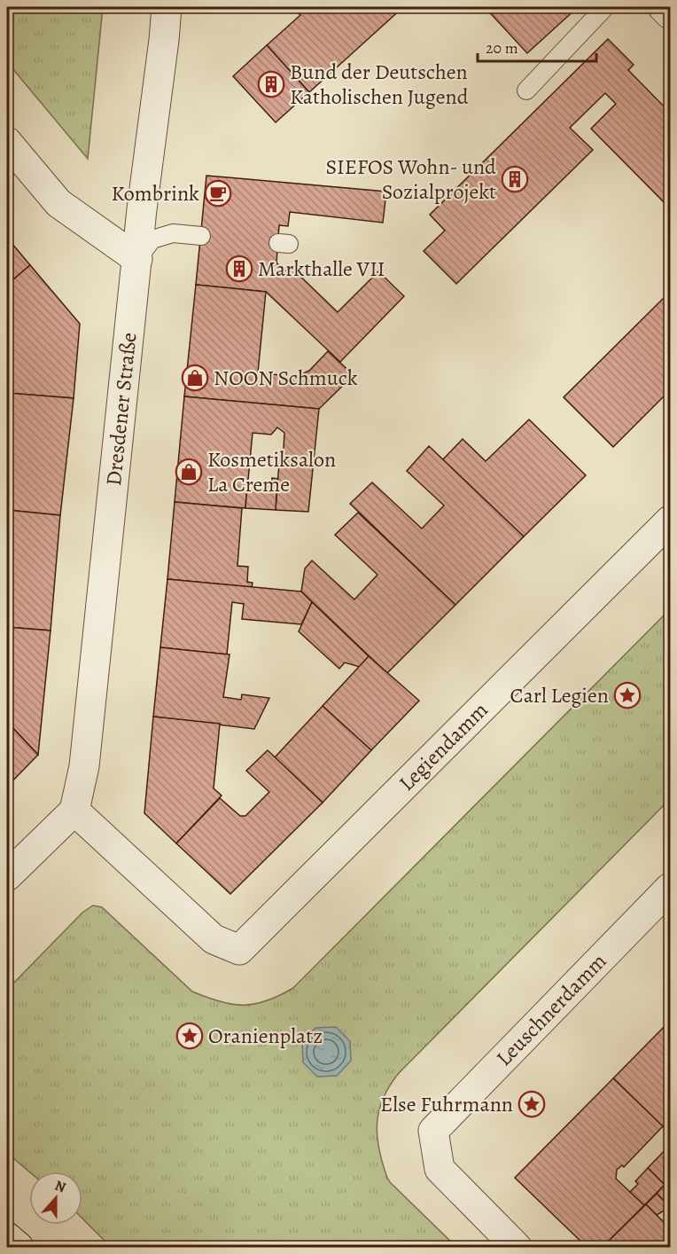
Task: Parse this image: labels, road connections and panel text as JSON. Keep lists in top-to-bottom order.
{
  "streets": {
    "street": ["Dresdener Straße", "Legiendamm", "Leuschnerdamm"]
  },
  "crossings": [
    ["Dresdener Straße", "Legiendamm"]
  ],
  "places": {
    "building": ["Bund der Deutschen Katholischen Jugend", "SIEFOS Wohn- und Sozialprojekt", "Markthalle VII"],
    "cafe": ["Kombrink"],
    "shop": ["NOON Schmuck", "Kosmetiksalon La Creme"],
    "place": ["Carl Legien", "Oranienplatz", "Else Fuhrmann"]
  },
  "scale_bar": "20 m",
  "north": "top"
}
